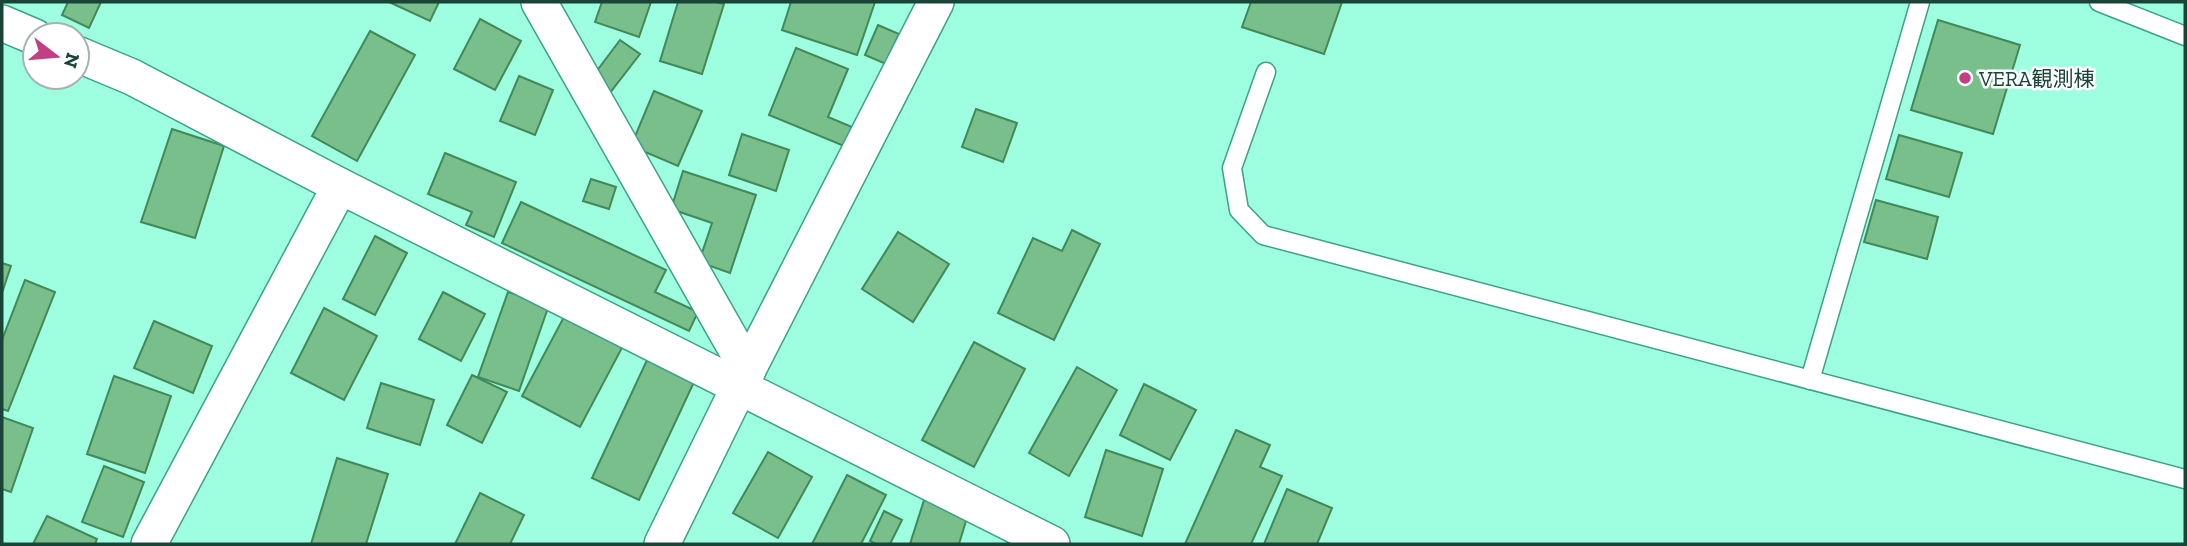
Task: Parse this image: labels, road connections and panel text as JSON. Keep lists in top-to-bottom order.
{
  "places": ["VERA観測棟"],
  "north": "right"
}
